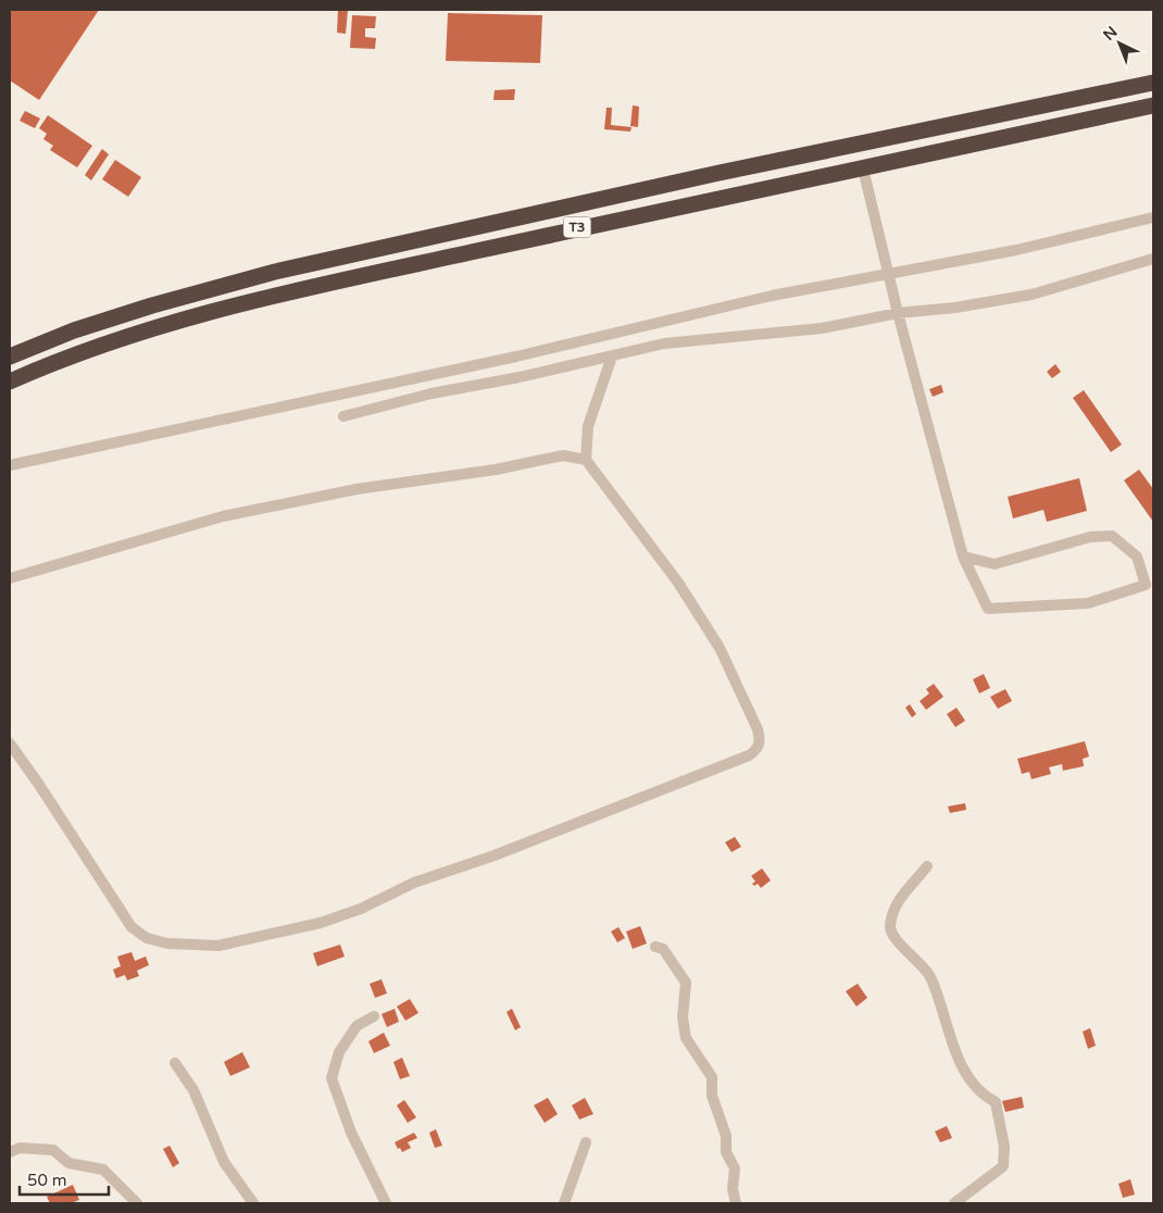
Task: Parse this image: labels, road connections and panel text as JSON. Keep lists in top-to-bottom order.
{
  "streets": {
    "highway": ["T3"]
  },
  "scale_bar": "50 m",
  "north": "top left"
}
